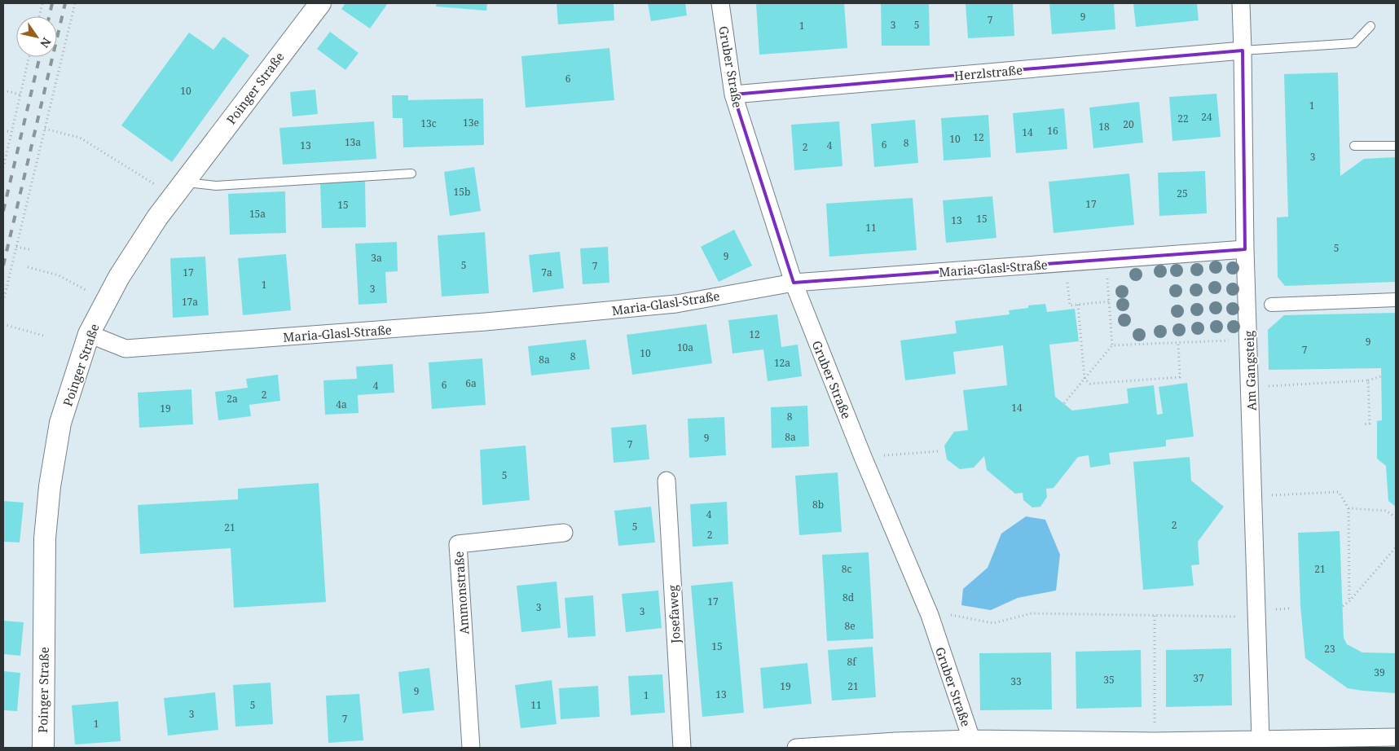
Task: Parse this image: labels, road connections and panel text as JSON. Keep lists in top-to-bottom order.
{
  "streets": {
    "street": [
      "Gruber Straße",
      "Herzlstraße",
      "Poinger Straße",
      "Maria-Glasl-Straße",
      "Am Gangsteig",
      "Ammonstraße",
      "Josefaweg"
    ]
  },
  "crossings": [
    ["Gruber Straße", "Herzlstraße"],
    ["Gruber Straße", "Maria-Glasl-Straße"],
    ["Herzlstraße", "Am Gangsteig"],
    ["Poinger Straße", "Maria-Glasl-Straße"],
    ["Maria-Glasl-Straße", "Am Gangsteig"]
  ],
  "house_numbers": [
    "9",
    "7",
    "3",
    "5",
    "1",
    "6",
    "10",
    "1",
    "24",
    "22",
    "13e",
    "13c",
    "20",
    "18",
    "16",
    "14",
    "12",
    "10",
    "13a",
    "8",
    "6",
    "13",
    "4",
    "2",
    "3",
    "15b",
    "25",
    "17",
    "15",
    "15a",
    "15",
    "13",
    "11",
    "5",
    "9",
    "3a",
    "5",
    "7",
    "17",
    "7a",
    "1",
    "3",
    "17a",
    "12",
    "9",
    "10a",
    "7",
    "10",
    "8",
    "8a",
    "12a",
    "6a",
    "6",
    "4",
    "2",
    "2a",
    "4a",
    "14",
    "19",
    "8",
    "8a",
    "9",
    "7",
    "5",
    "8b",
    "4",
    "2",
    "5",
    "21",
    "2",
    "8c",
    "21",
    "8d",
    "17",
    "3",
    "3",
    "8e",
    "15",
    "23",
    "8f",
    "39",
    "37",
    "35",
    "33",
    "19",
    "21",
    "9",
    "13",
    "1",
    "5",
    "11",
    "3",
    "7",
    "1"
  ],
  "north": "bottom right"
}
